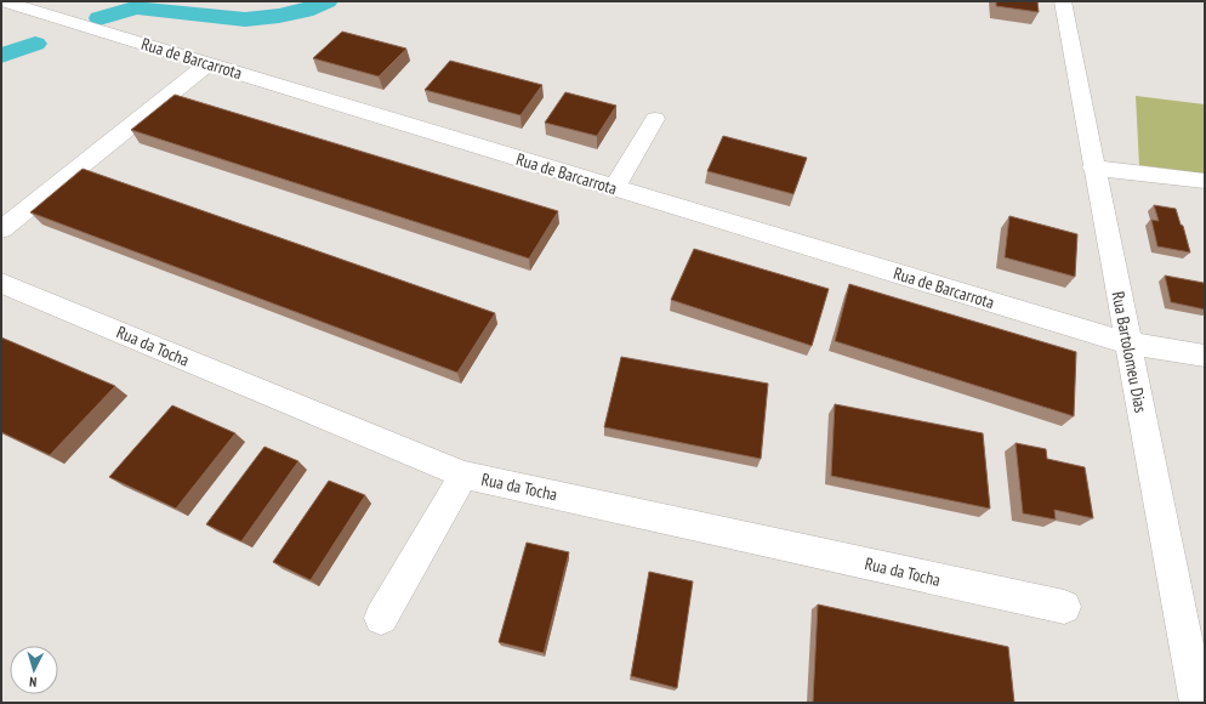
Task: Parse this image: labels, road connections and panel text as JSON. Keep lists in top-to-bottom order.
{
  "streets": {
    "street": ["Rua de Barcarrota", "Rua da Tocha", "Rua Bartolomeu Dias"]
  },
  "crossings": [
    ["Rua de Barcarrota", "Rua Bartolomeu Dias"]
  ],
  "north": "bottom"
}
